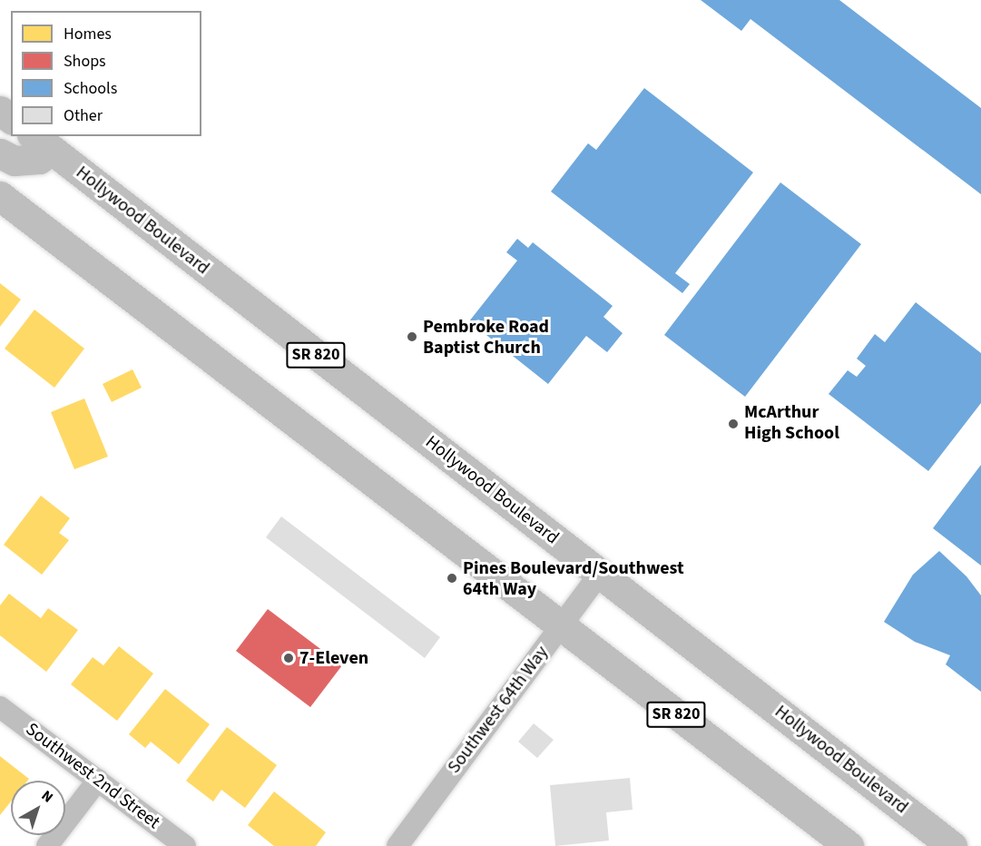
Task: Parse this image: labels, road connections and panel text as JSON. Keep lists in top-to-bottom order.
{
  "streets": {
    "highway": ["Hollywood Boulevard", "SR 820"],
    "street": ["Southwest 64th Way", "Southwest 2nd Street"]
  },
  "crossings": [
    ["Hollywood Boulevard", "Southwest 64th Way"],
    ["SR 820", "Southwest 64th Way"]
  ],
  "places": [
    "Pembroke Road Baptist Church",
    "McArthur High School",
    "Pines Boulevard/Southwest 64th Way",
    "7-Eleven"
  ],
  "legend": [
    "Homes",
    "Shops",
    "Schools",
    "Other"
  ],
  "north": "top right"
}
